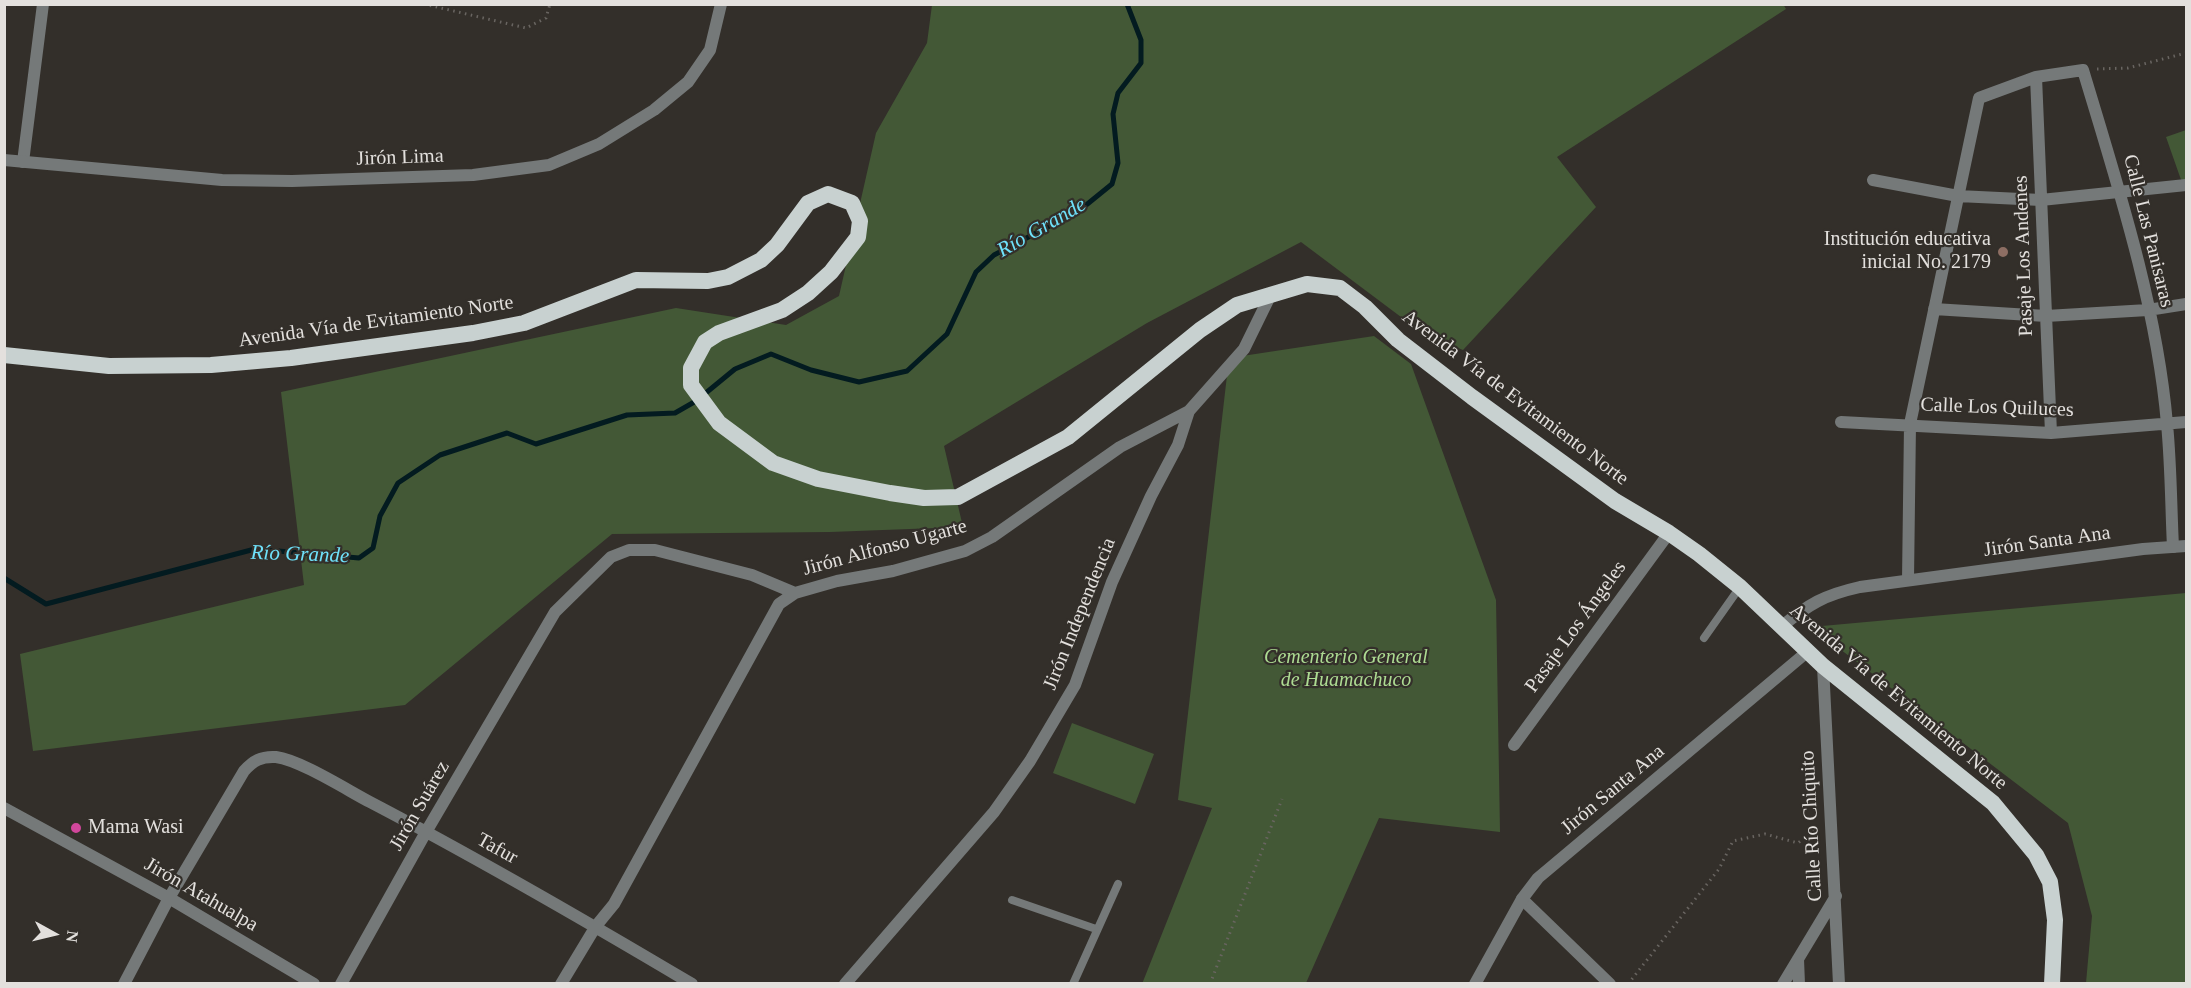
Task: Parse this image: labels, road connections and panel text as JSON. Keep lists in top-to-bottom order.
{
  "streets": {
    "highway": ["Avenida Vía de Evitamiento Norte"],
    "street": [
      "Jirón Lima",
      "Calle Las Panisaras",
      "Pasaje Los Andenes",
      "Calle Los Quiluces",
      "Jirón Santa Ana",
      "Jirón Alfonso Ugarte",
      "Jirón Independencia",
      "Pasaje Los Ángeles",
      "Jirón Suárez",
      "Calle Río Chiquito",
      "Tafur",
      "Jirón Atahualpa"
    ]
  },
  "crossings": [
    ["Calle Las Panisaras", "Calle Los Quiluces"],
    ["Calle Las Panisaras", "Jirón Santa Ana"],
    ["Pasaje Los Andenes", "Calle Los Quiluces"],
    ["Avenida Vía de Evitamiento Norte", "Jirón Santa Ana"],
    ["Avenida Vía de Evitamiento Norte", "Jirón Independencia"],
    ["Avenida Vía de Evitamiento Norte", "Pasaje Los Ángeles"],
    ["Avenida Vía de Evitamiento Norte", "Calle Río Chiquito"],
    ["Jirón Alfonso Ugarte", "Jirón Independencia"],
    ["Jirón Alfonso Ugarte", "Jirón Suárez"],
    ["Jirón Alfonso Ugarte", "Tafur"],
    ["Jirón Suárez", "Tafur"],
    ["Tafur", "Jirón Atahualpa"]
  ],
  "water": ["Río Grande"],
  "parks": ["Cementerio General de Huamachuco"],
  "places": ["Institución educativa inicial No. 2179", "Mama Wasi"],
  "north": "right"
}
